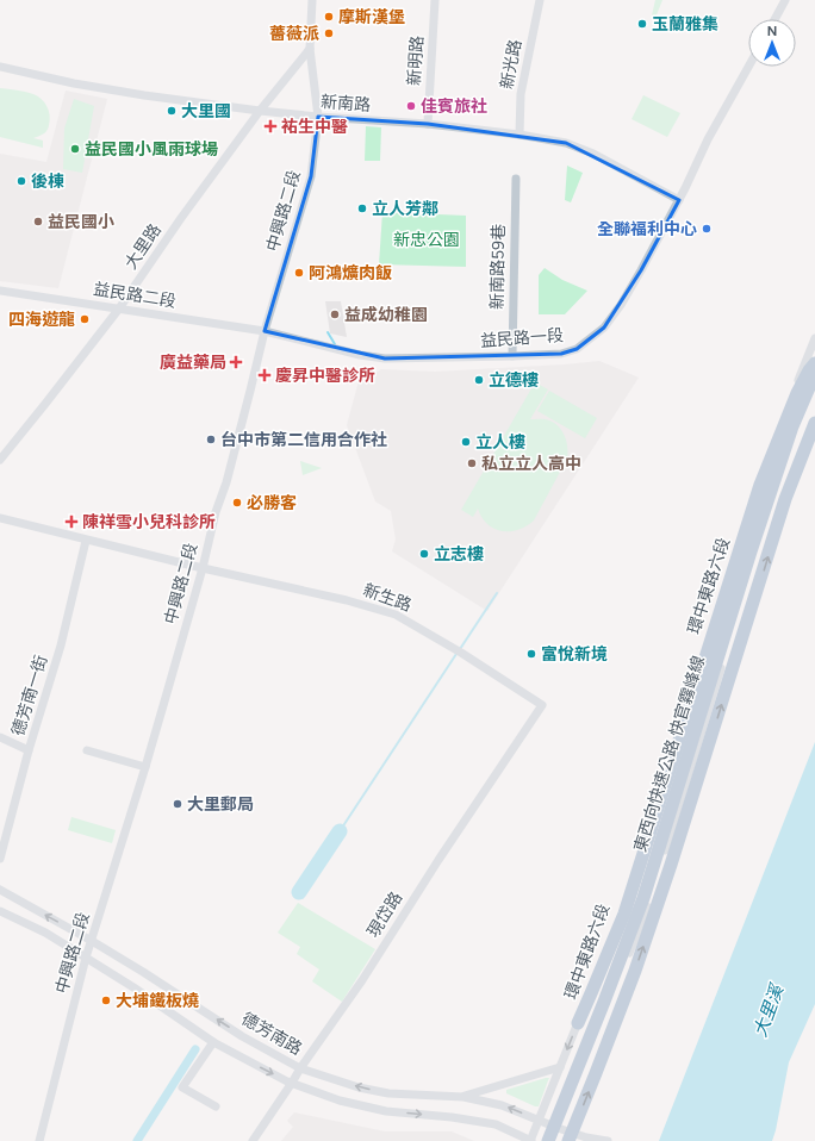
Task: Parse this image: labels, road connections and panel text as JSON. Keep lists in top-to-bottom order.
{
  "streets": {
    "highway": ["東西向快速公路 快官霧峰線"],
    "street": [
      "新明路",
      "新光路",
      "新南路",
      "中興路二段",
      "大里路",
      "新南路59巷",
      "益民路二段",
      "益民路一段",
      "環中東路六段",
      "新生路",
      "德芳南一街",
      "現岱路",
      "德芳南路"
    ]
  },
  "crossings": [
    ["新明路", "新南路"],
    ["新光路", "新南路"],
    ["新南路", "中興路二段"],
    ["新南路", "大里路"],
    ["新南路", "益民路一段"],
    ["中興路二段", "大里路"],
    ["中興路二段", "益民路二段"],
    ["中興路二段", "益民路一段"],
    ["中興路二段", "新生路"],
    ["中興路二段", "德芳南路"],
    ["大里路", "益民路二段"],
    ["新南路59巷", "益民路一段"],
    ["益民路二段", "益民路一段"],
    ["環中東路六段", "德芳南路"],
    ["新生路", "德芳南一街"],
    ["新生路", "現岱路"],
    ["現岱路", "德芳南路"]
  ],
  "water": ["大里溪"],
  "parks": ["新忠公園"],
  "places": {
    "other": [
      "摩斯漢堡",
      "玉蘭雅集",
      "薔薇派",
      "佳賓旅社",
      "大里國",
      "益民國小風雨球場",
      "後棟",
      "立人芳鄰",
      "益民國小",
      "全聯福利中心",
      "阿鴻爌肉飯",
      "益成幼稚園",
      "四海遊龍",
      "立德樓",
      "台中市第二信用合作社",
      "立人樓",
      "私立立人高中",
      "必勝客",
      "立志樓",
      "富悅新境",
      "大里郵局",
      "大埔鐵板燒"
    ],
    "health": [
      "𧙗生中醫",
      "廣益藥局",
      "慶昇中醫診所",
      "陳祥雪小兒科診所"
    ]
  },
  "north": "top"
}
